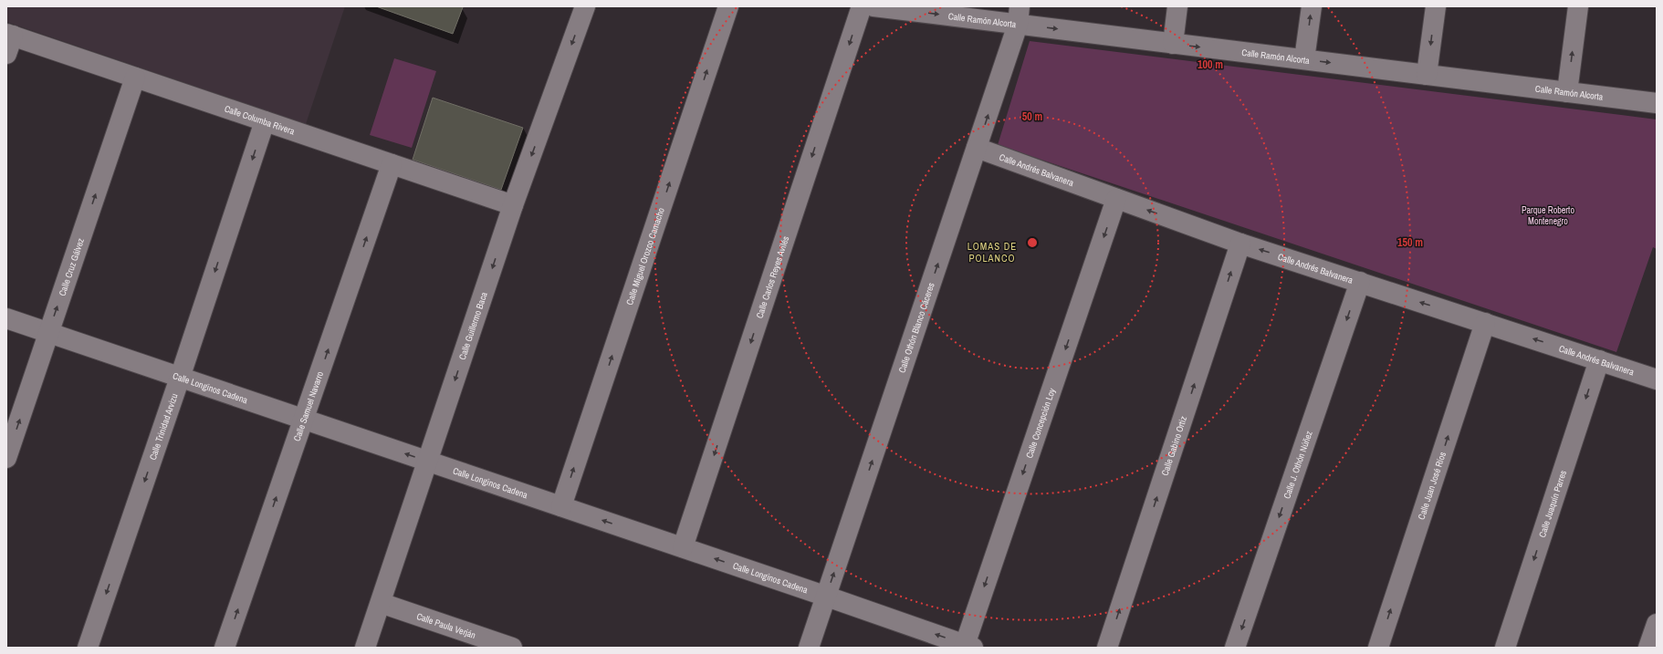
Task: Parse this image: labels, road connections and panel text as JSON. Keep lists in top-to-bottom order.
{
  "streets": {
    "street": [
      "Calle Ramón Alcorta",
      "Calle Columba Rivera",
      "Calle Andrés Balvanera",
      "Calle Miguel Orozco Camacho",
      "Calle Cruz Gálvez",
      "Calle Carlos Reyes Avilés",
      "Calle Guillermo Baca",
      "Calle Othón Blanco Cáceres",
      "Calle Longinos Cadena",
      "Calle Samuel Navarro",
      "Calle Concepción Loy",
      "Calle Trinidad Arvizu",
      "Calle Gabino Ortiz",
      "Calle J. Othón Núñez",
      "Calle Juan José Ríos",
      "Calle Juaquín Parres",
      "Calle Paula Verján"
    ]
  },
  "crossings": [
    ["Calle Ramón Alcorta", "Calle Othón Blanco Cáceres"],
    ["Calle Columba Rivera", "Calle Cruz Gálvez"],
    ["Calle Columba Rivera", "Calle Guillermo Baca"],
    ["Calle Columba Rivera", "Calle Samuel Navarro"],
    ["Calle Columba Rivera", "Calle Trinidad Arvizu"],
    ["Calle Andrés Balvanera", "Calle Othón Blanco Cáceres"],
    ["Calle Andrés Balvanera", "Calle Concepción Loy"],
    ["Calle Andrés Balvanera", "Calle Gabino Ortiz"],
    ["Calle Andrés Balvanera", "Calle J. Othón Núñez"],
    ["Calle Andrés Balvanera", "Calle Juan José Ríos"],
    ["Calle Andrés Balvanera", "Calle Juaquín Parres"],
    ["Calle Miguel Orozco Camacho", "Calle Longinos Cadena"],
    ["Calle Cruz Gálvez", "Calle Longinos Cadena"],
    ["Calle Carlos Reyes Avilés", "Calle Longinos Cadena"],
    ["Calle Guillermo Baca", "Calle Longinos Cadena"],
    ["Calle Guillermo Baca", "Calle Paula Verján"],
    ["Calle Othón Blanco Cáceres", "Calle Longinos Cadena"],
    ["Calle Longinos Cadena", "Calle Samuel Navarro"],
    ["Calle Longinos Cadena", "Calle Concepción Loy"],
    ["Calle Longinos Cadena", "Calle Trinidad Arvizu"]
  ],
  "one_way": [
    "Calle Ramón Alcorta",
    "Calle Andrés Balvanera",
    "Calle Miguel Orozco Camacho",
    "Calle Cruz Gálvez",
    "Calle Carlos Reyes Avilés",
    "Calle Guillermo Baca",
    "Calle Othón Blanco Cáceres",
    "Calle Longinos Cadena",
    "Calle Samuel Navarro",
    "Calle Concepción Loy",
    "Calle Trinidad Arvizu",
    "Calle Gabino Ortiz",
    "Calle J. Othón Núñez",
    "Calle Juan José Ríos",
    "Calle Juaquín Parres"
  ],
  "districts": ["LOMAS DE POLANCO"],
  "parks": ["Parque Roberto Montenegro"],
  "rings": ["100 m", "50 m", "150 m"]
}
